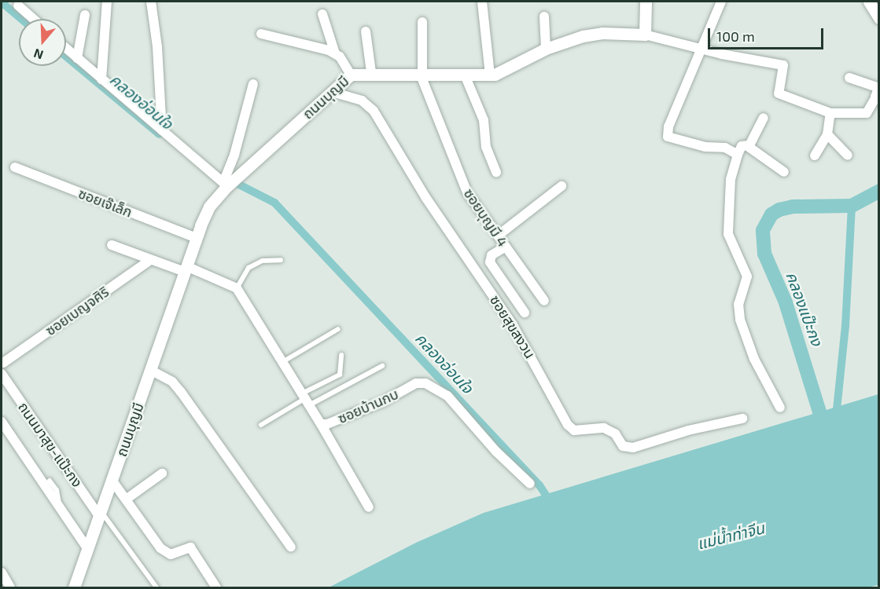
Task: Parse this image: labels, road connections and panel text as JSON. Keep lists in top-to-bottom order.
{
  "streets": {
    "street": [
      "ถนนบุญมี",
      "ซอยเจ๊เล็ก",
      "ซอยบุญมี 4",
      "ซอยเบญจศิริ",
      "ซอยสุขสงวน",
      "ซอยบ้านกบ",
      "ถนนมาสุข-แป๊ะกง"
    ]
  },
  "crossings": [
    ["ถนนบุญมี", "ซอยเจ๊เล็ก"],
    ["ถนนบุญมี", "ซอยบุญมี 4"],
    ["ถนนบุญมี", "ซอยสุขสงวน"],
    ["ถนนบุญมี", "ถนนมาสุข-แป๊ะกง"]
  ],
  "water": ["คลองอ่อนใจ", "คลองแป๊ะกง", "แม่น้ำท่าจีน"],
  "scale_bar": "100 m",
  "north": "bottom"
}
